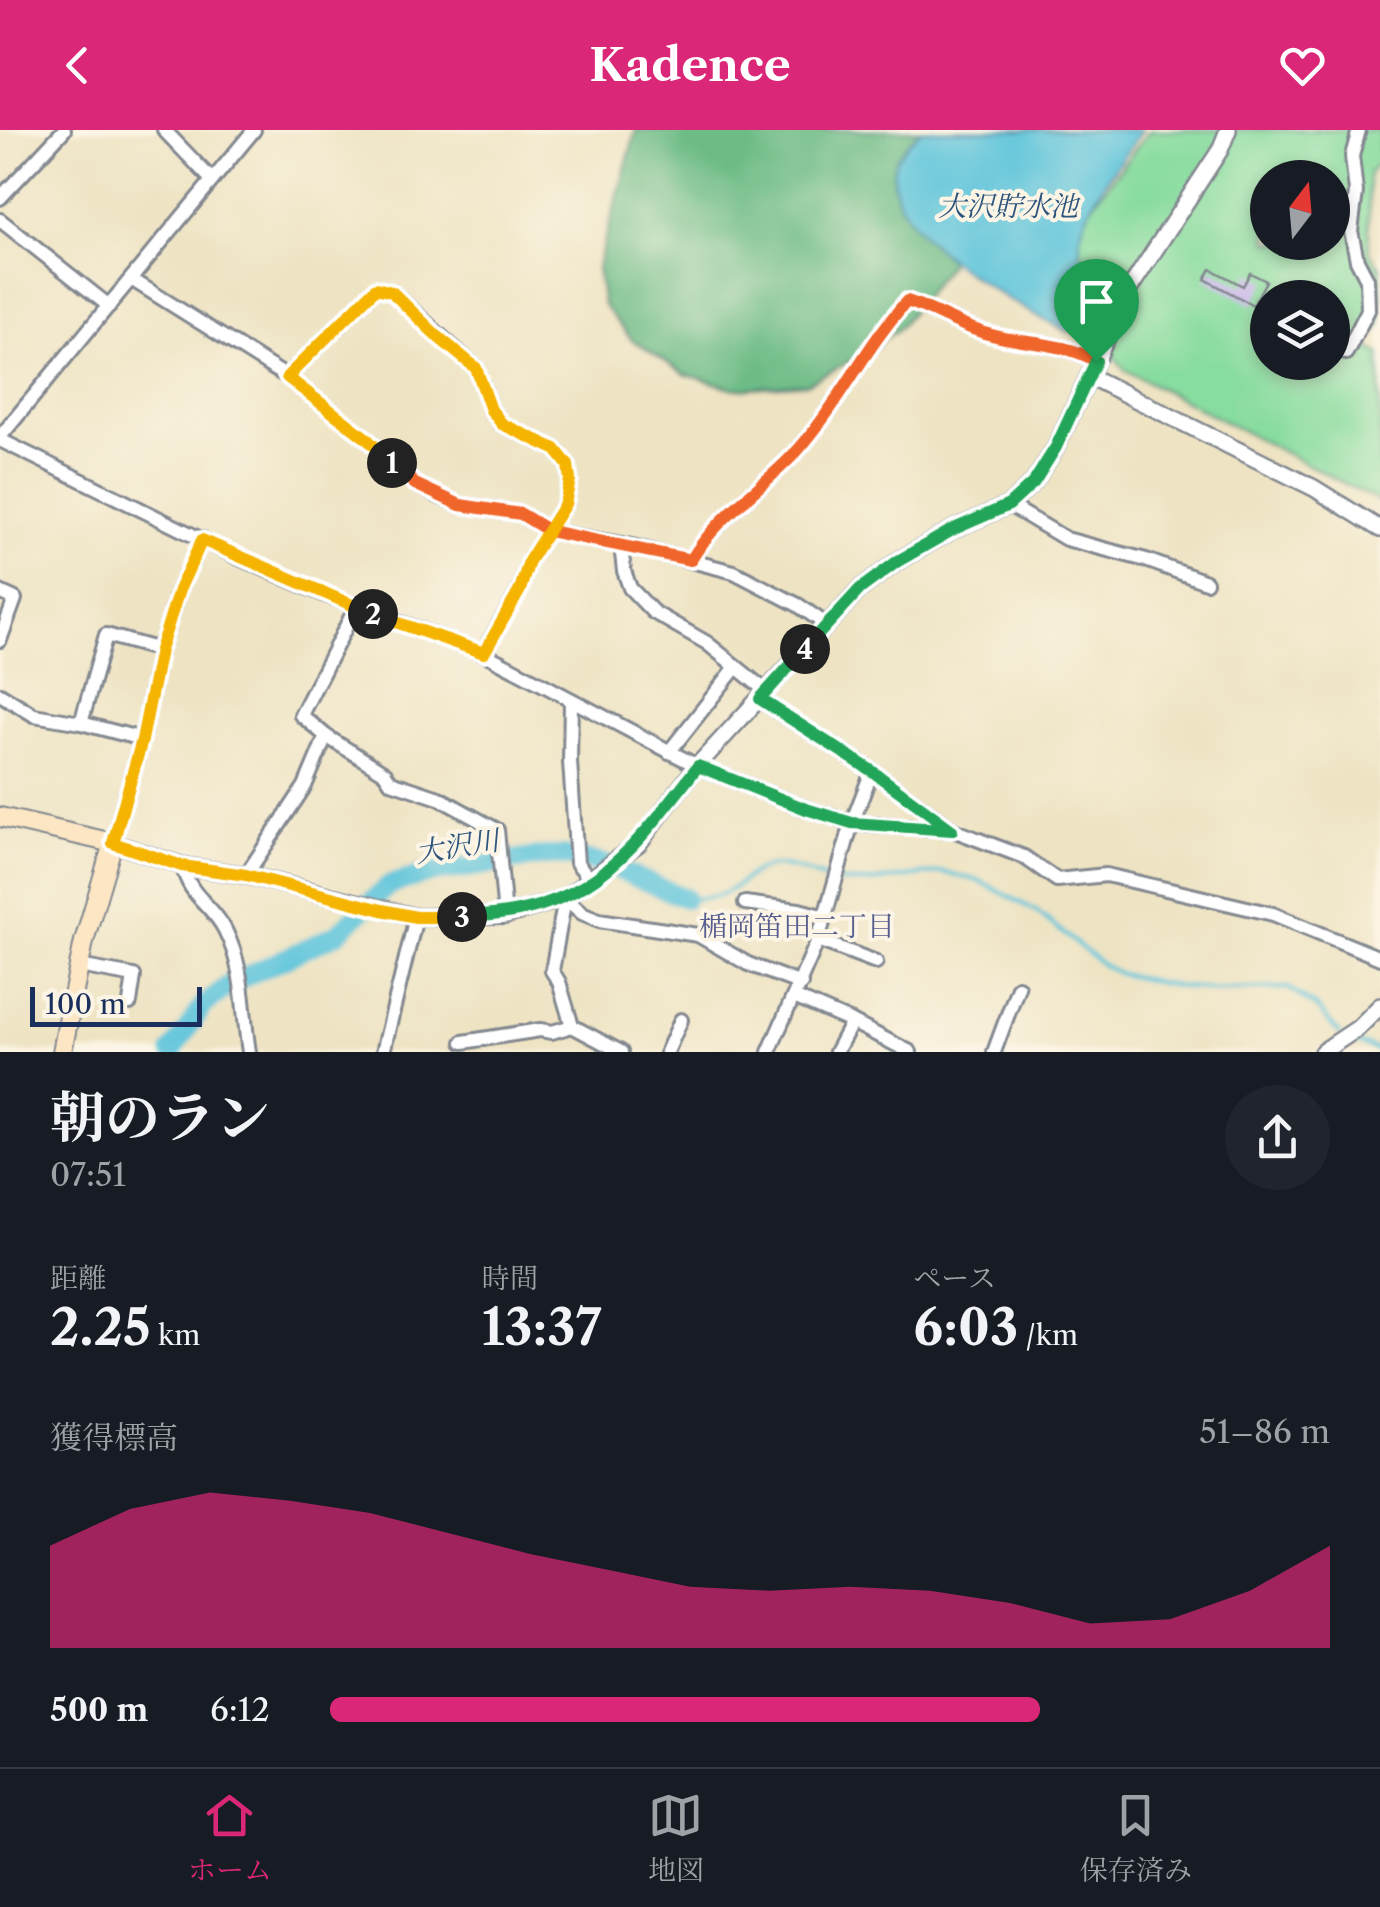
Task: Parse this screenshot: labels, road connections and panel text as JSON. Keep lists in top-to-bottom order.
{
  "districts": ["楯岡笛田二丁目"],
  "water": ["大沢貯水池", "大沢川"],
  "scale_bar": "100 m",
  "north": "top",
  "page": {
    "header": "Kadence",
    "pins": [
      "1",
      "2",
      "4",
      "3"
    ],
    "scale": "100 m",
    "heading": ["朝のラン", "07:51"],
    "stats": [
      ["距離", "2.25 km"],
      ["時間", "13:37"],
      ["ペース", "6:03 /km"]
    ],
    "chart": ["獲得標高", "51–86 m"],
    "list": [
      {
        "name": "500 m",
        "note": "6:12"
      }
    ],
    "tabs": ["ホーム", "地図", "保存済み"]
  }
}
